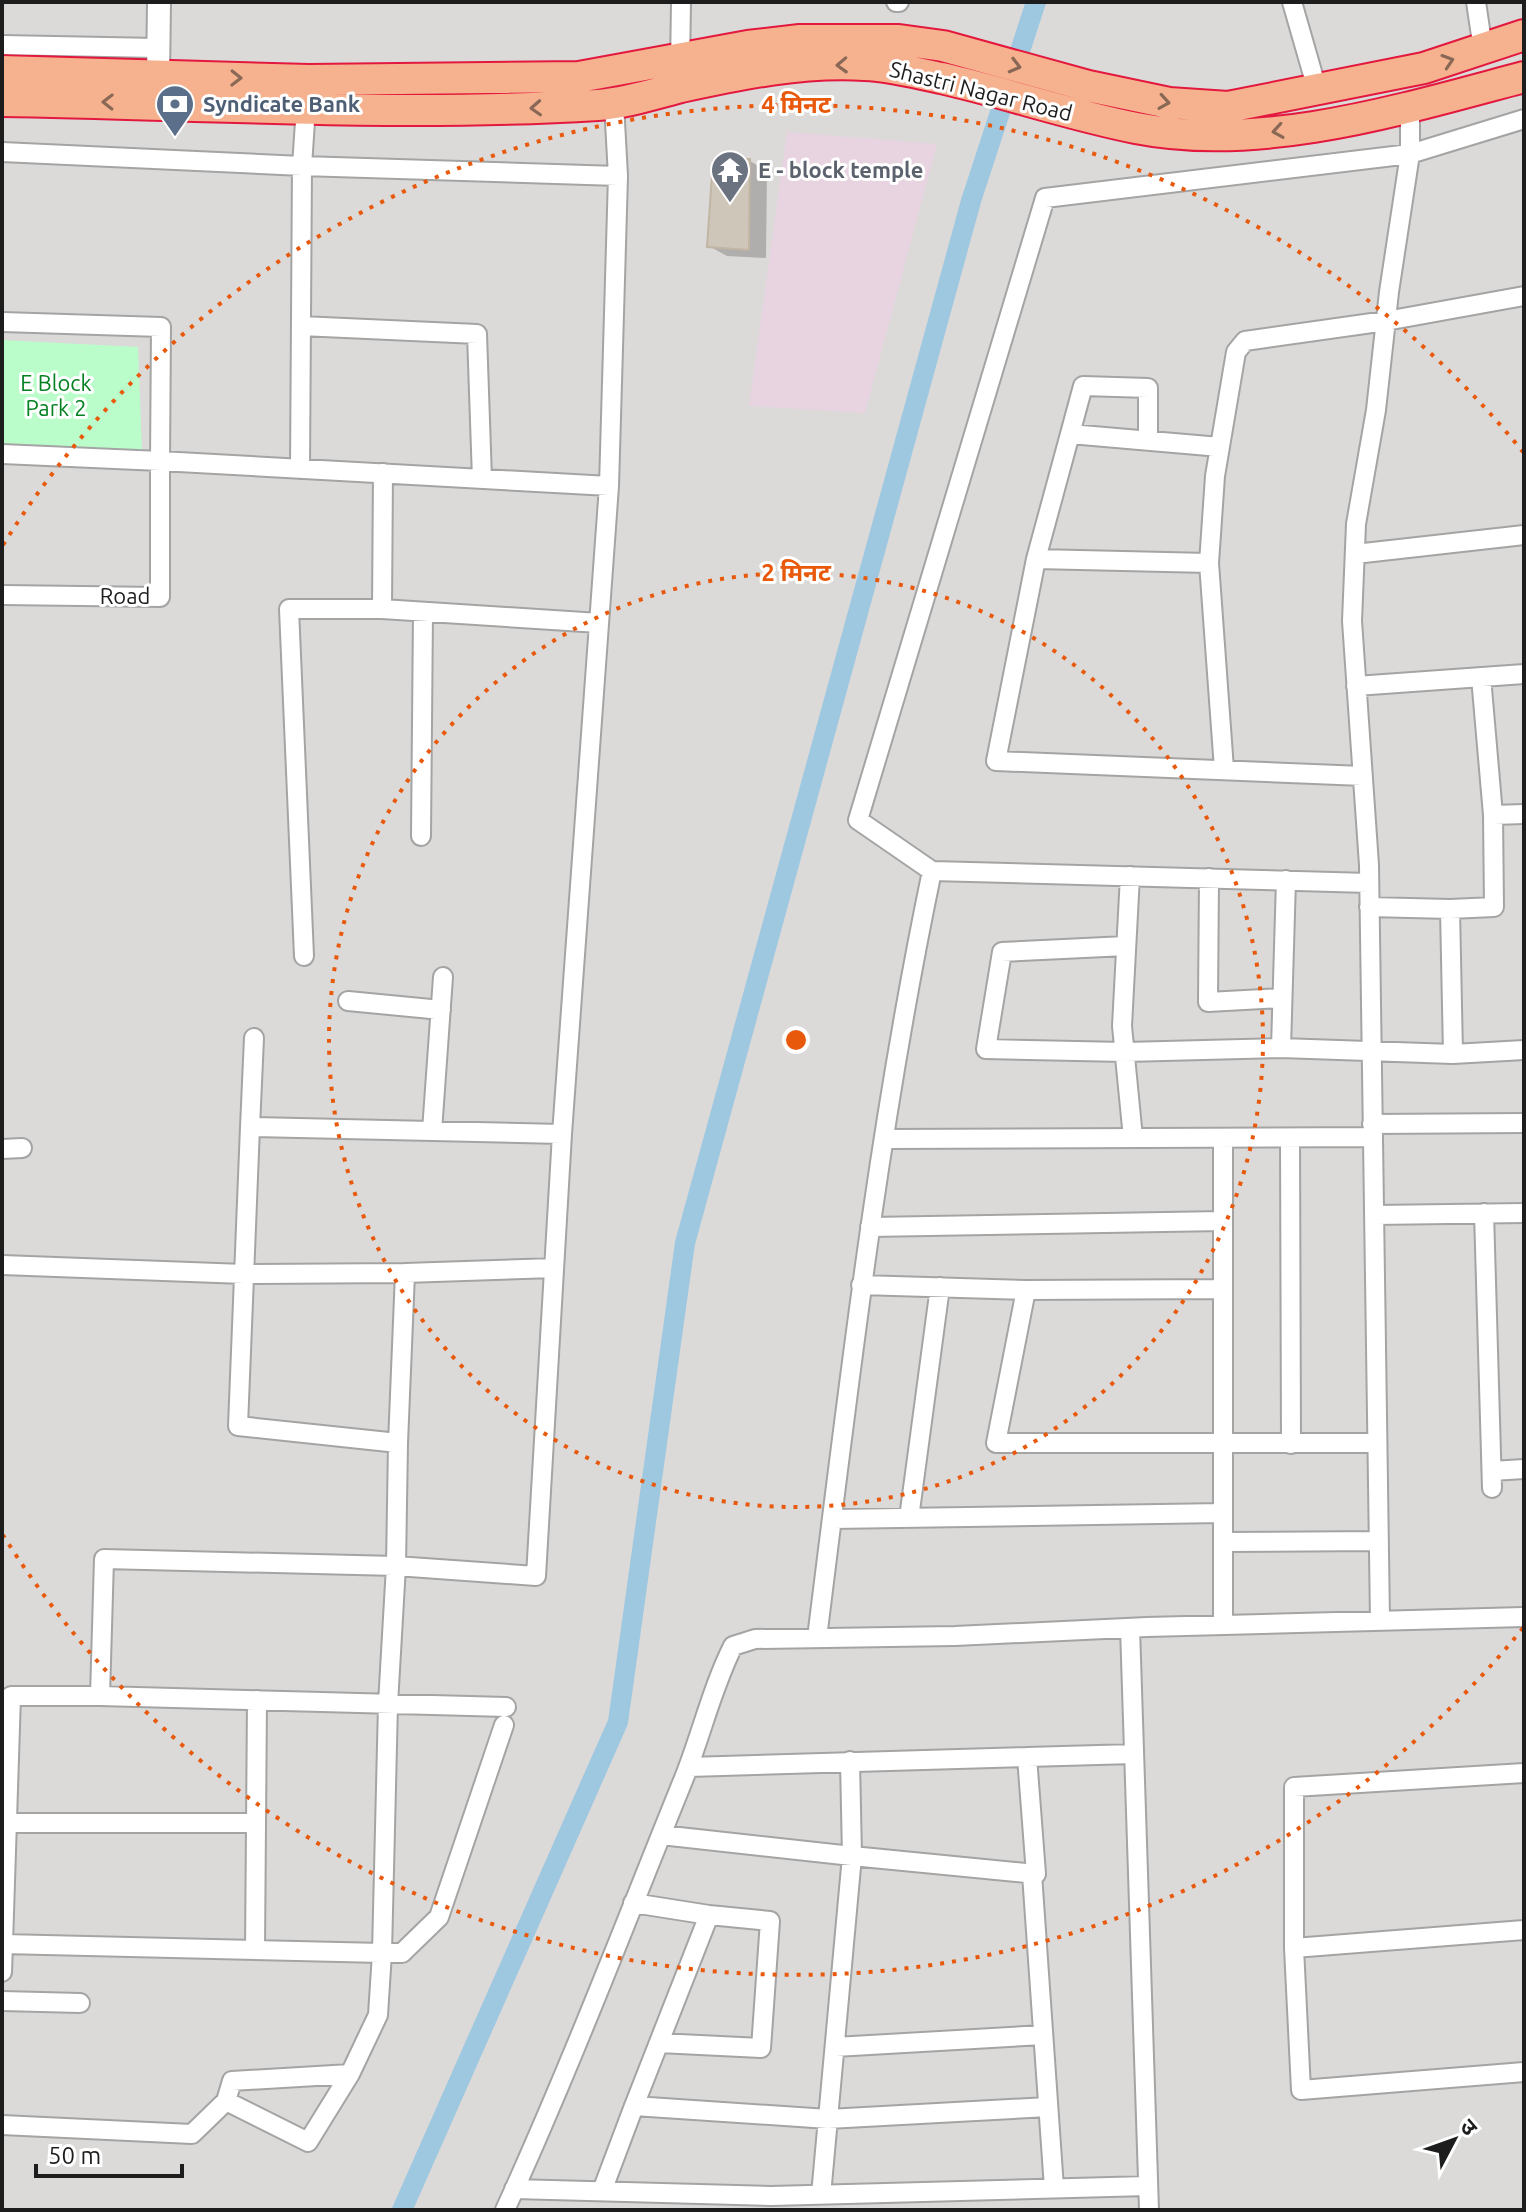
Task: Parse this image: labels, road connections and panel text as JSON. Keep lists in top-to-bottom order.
{
  "streets": {
    "highway": ["Shastri Nagar Road"],
    "street": ["Road"]
  },
  "parks": ["E Block Park 2"],
  "places": {
    "bank": ["Syndicate Bank"],
    "temple": ["E - block temple"]
  },
  "scale_bar": "50 m",
  "north": "top right",
  "rings": ["4 मिनट", "2 मिनट"]
}
